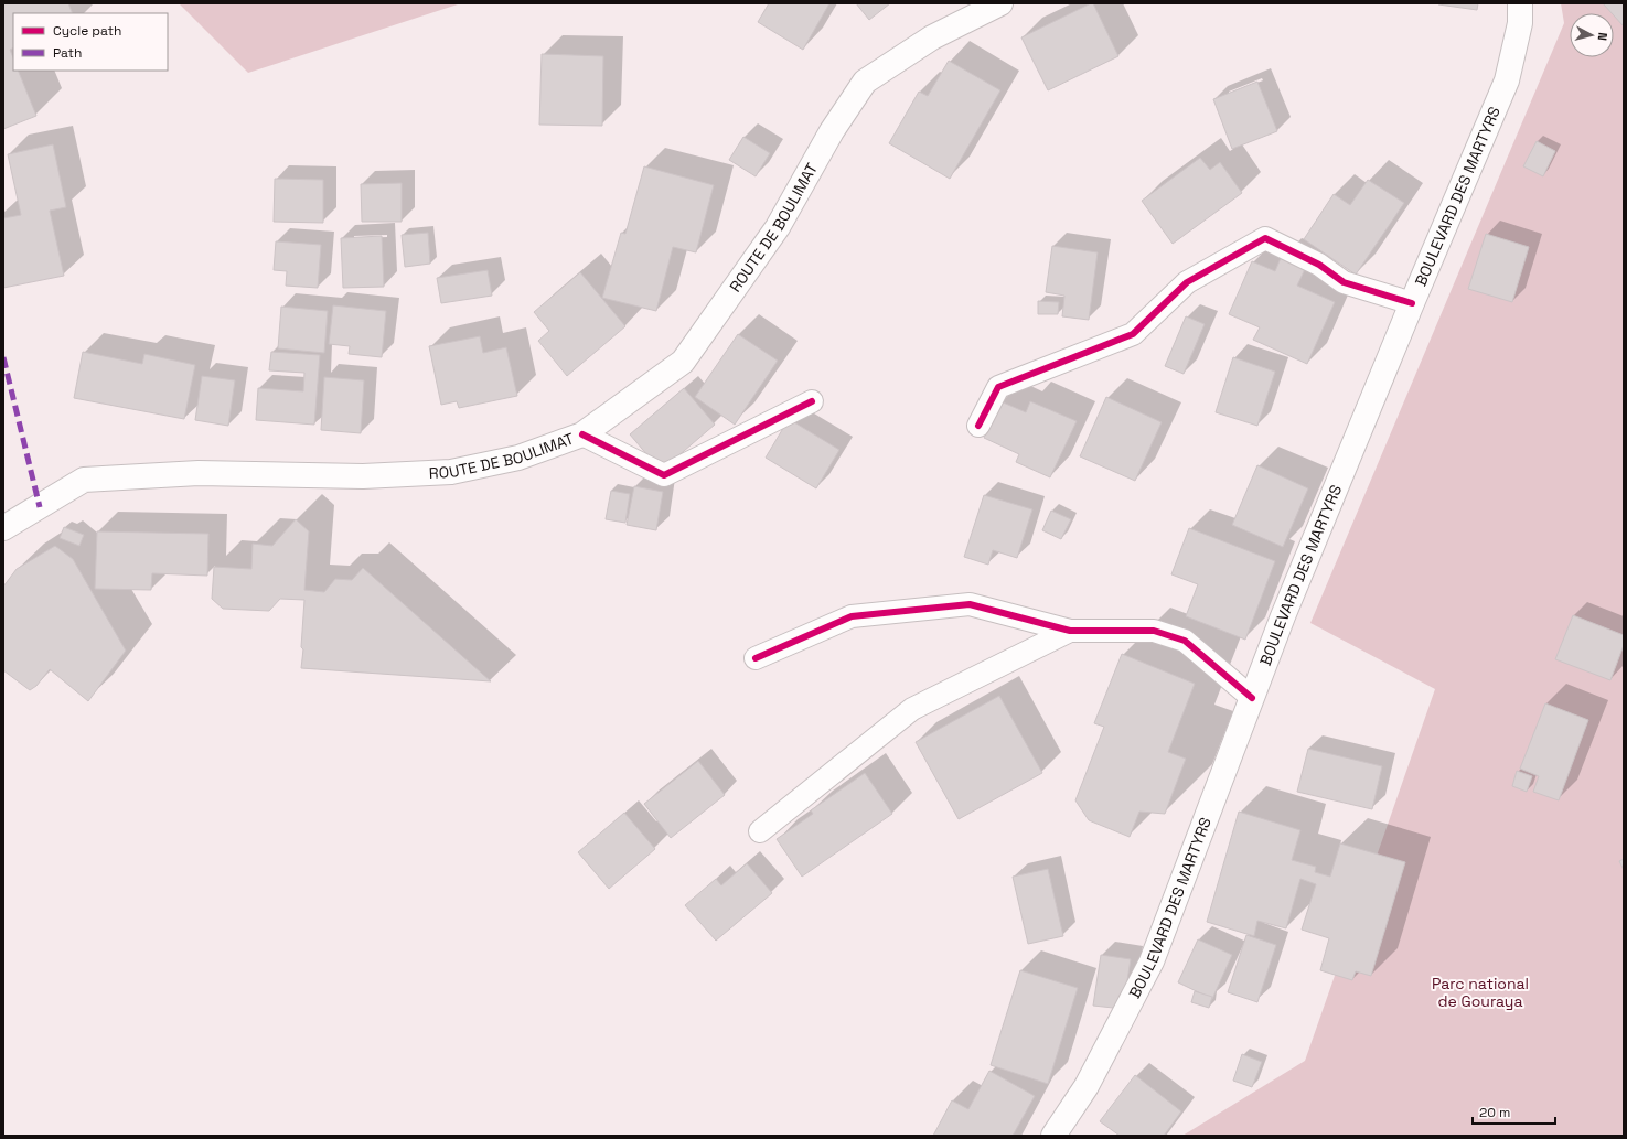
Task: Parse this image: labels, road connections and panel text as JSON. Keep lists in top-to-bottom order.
{
  "streets": {
    "main road": ["BOULEVARD DES MARTYRS", "ROUTE DE BOULIMAT"]
  },
  "parks": ["Parc national de Gouraya"],
  "legend": ["Cycle path", "Path"],
  "scale_bar": "20 m",
  "north": "right"
}
